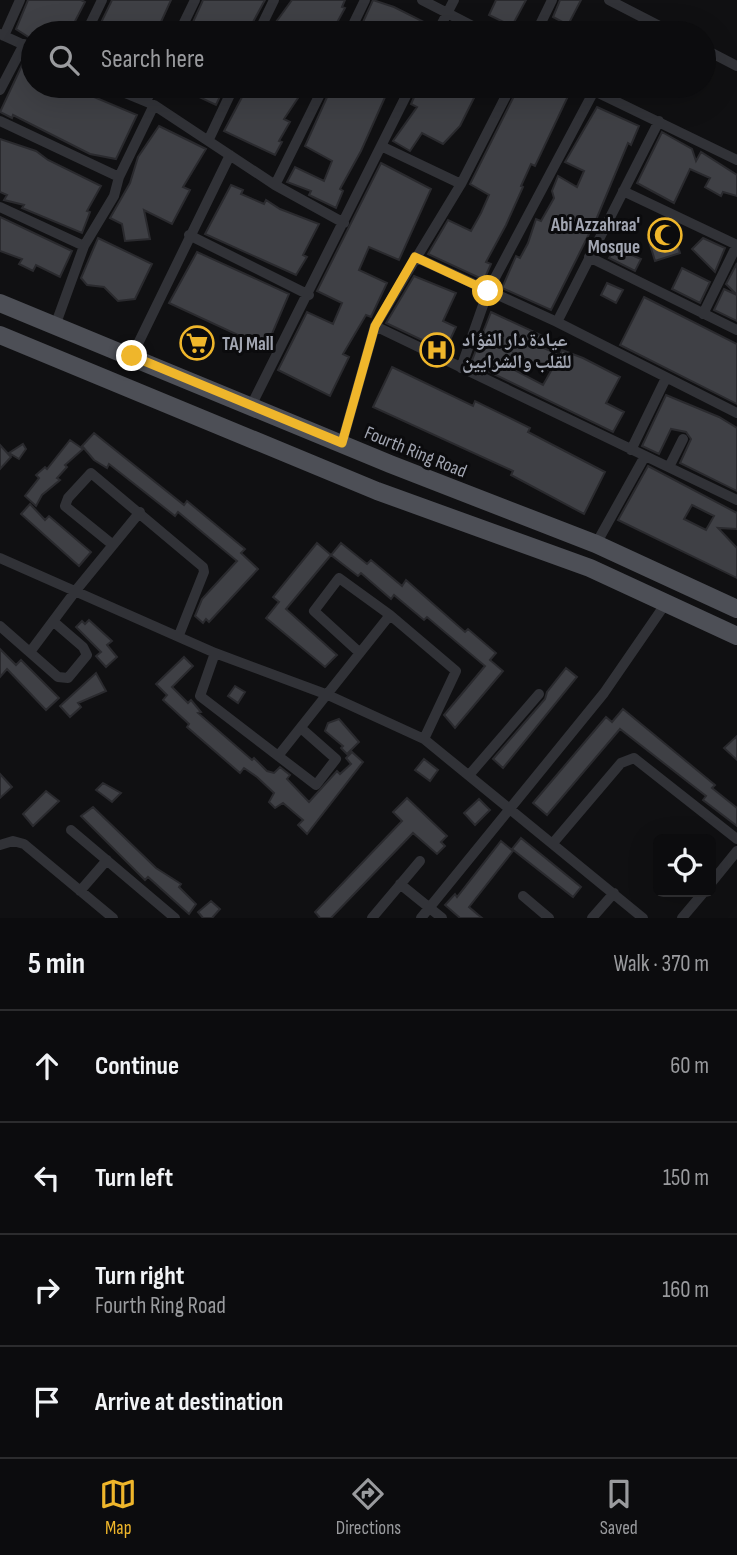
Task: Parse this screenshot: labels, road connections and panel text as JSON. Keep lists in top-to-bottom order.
{
  "streets": {
    "main road": ["Fourth Ring Road"]
  },
  "places": {
    "mosque": ["Abi Azzahraa' Mosque"],
    "supermarket": ["TAJ Mall"],
    "hospital": ["عيادة دار الفؤاد للقلب والشرايين"]
  },
  "page": {
    "search": "Search here",
    "heading": ["5 min", "Walk · 370 m"],
    "list": [
      ["Continue", "60 m"],
      ["Turn left", "150 m"],
      ["Turn right", "Fourth Ring Road", "160 m"],
      "Arrive at destination"
    ],
    "nav": ["Map", "Directions", "Saved"]
  }
}
